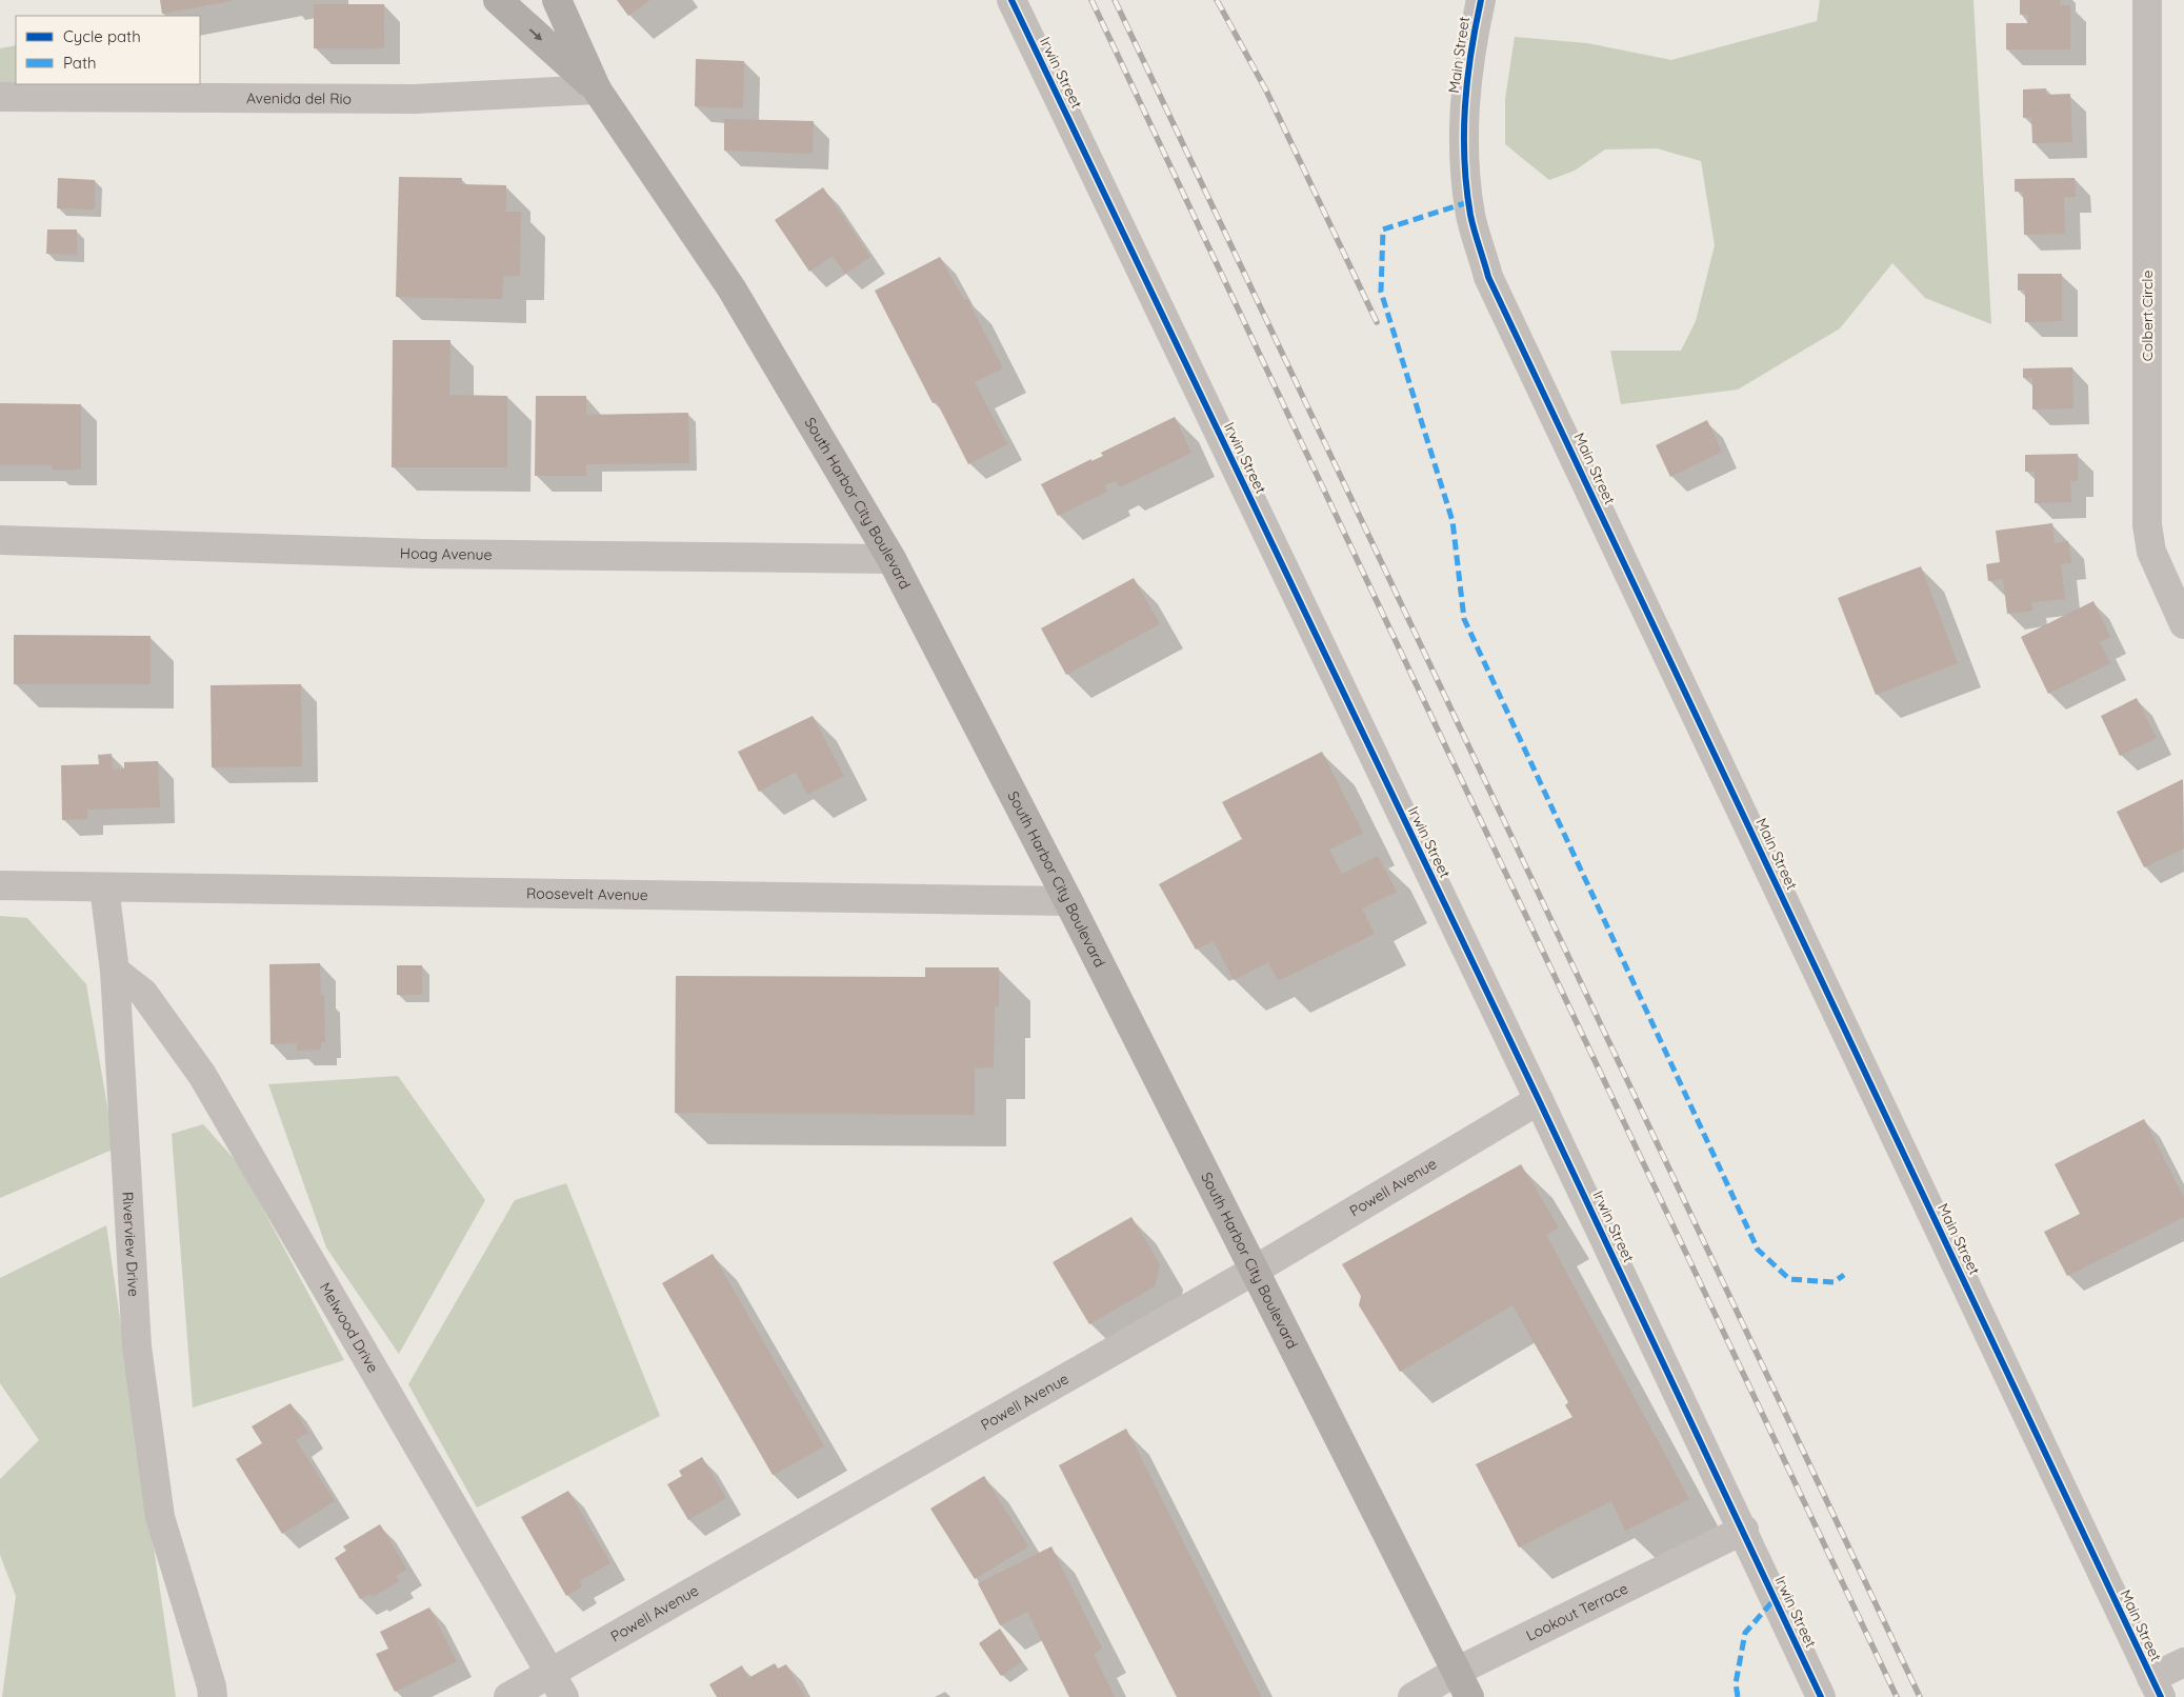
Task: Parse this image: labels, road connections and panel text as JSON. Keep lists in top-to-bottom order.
{
  "streets": {
    "main road": ["South Harbor City Boulevard"],
    "street": [
      "Main Street",
      "Irwin Street",
      "Avenida del Rio",
      "Colbert Circle",
      "Hoag Avenue",
      "Roosevelt Avenue",
      "Powell Avenue",
      "Riverview Drive",
      "Melwood Drive",
      "Lookout Terrace"
    ]
  },
  "crossings": [
    ["Irwin Street", "Powell Avenue"],
    ["Irwin Street", "Lookout Terrace"],
    ["Avenida del Rio", "South Harbor City Boulevard"],
    ["South Harbor City Boulevard", "Hoag Avenue"],
    ["South Harbor City Boulevard", "Roosevelt Avenue"],
    ["South Harbor City Boulevard", "Powell Avenue"],
    ["South Harbor City Boulevard", "Lookout Terrace"],
    ["Roosevelt Avenue", "Riverview Drive"],
    ["Powell Avenue", "Melwood Drive"],
    ["Riverview Drive", "Melwood Drive"]
  ],
  "legend": ["Cycle path", "Path"]
}
